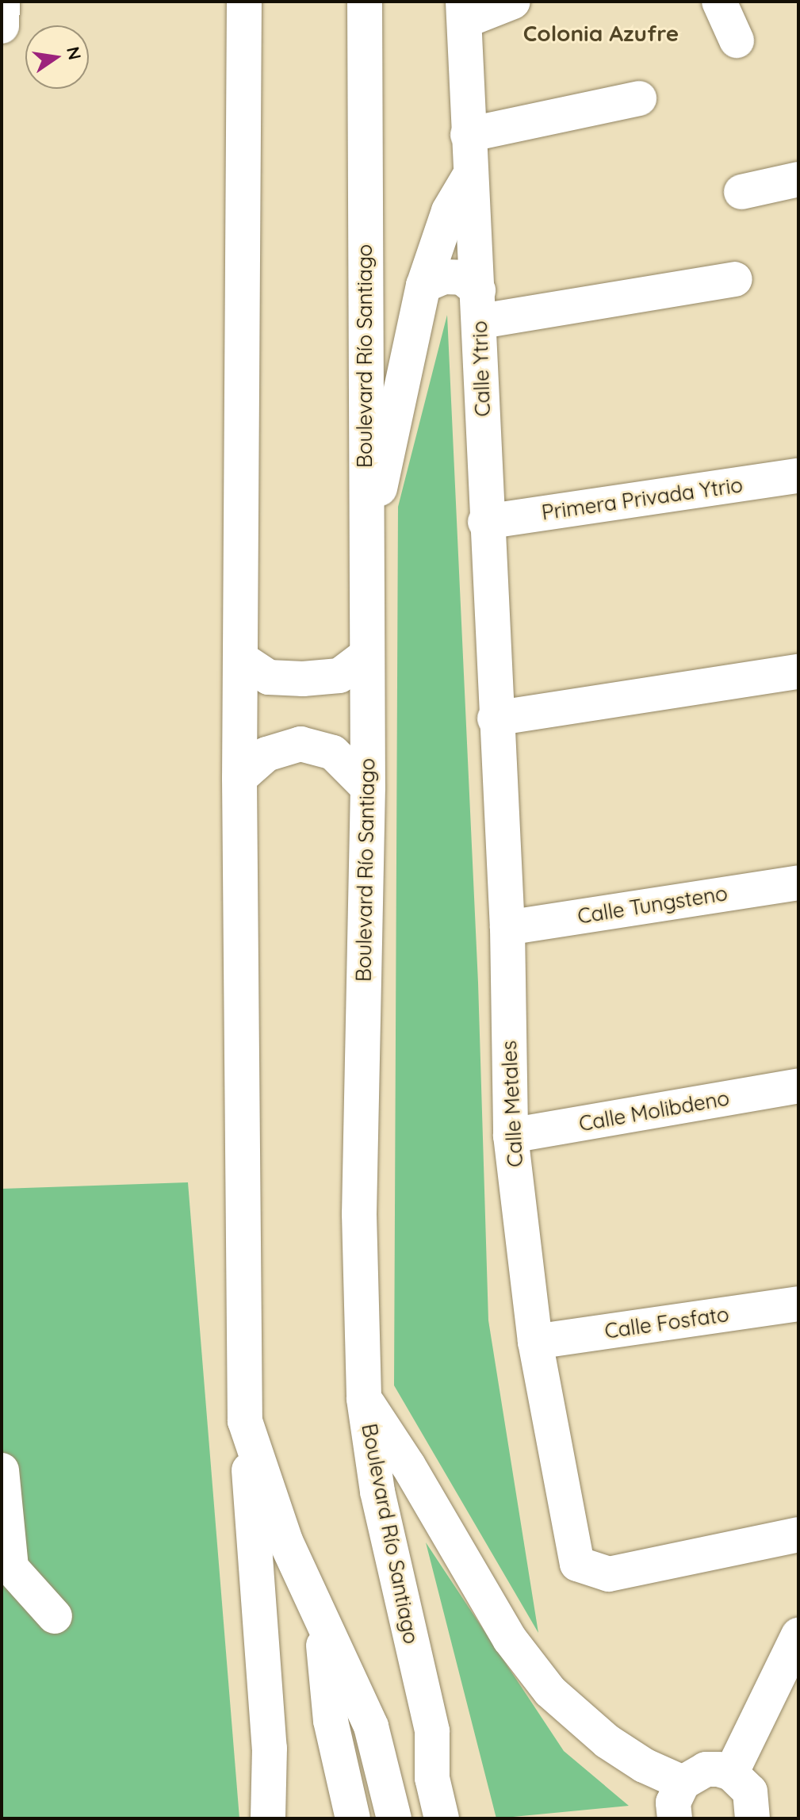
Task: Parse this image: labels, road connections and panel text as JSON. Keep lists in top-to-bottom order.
{
  "streets": {
    "main road": [
      "Boulevard Río Santiago",
      "Calle Ytrio",
      "Primera Privada Ytrio",
      "Calle Tungsteno",
      "Calle Metales",
      "Calle Molibdeno",
      "Calle Fosfato"
    ]
  },
  "crossings": [
    ["Calle Ytrio", "Primera Privada Ytrio"],
    ["Calle Ytrio", "Calle Metales"],
    ["Calle Tungsteno", "Calle Metales"],
    ["Calle Metales", "Calle Molibdeno"],
    ["Calle Metales", "Calle Fosfato"]
  ],
  "districts": ["Colonia Azufre"],
  "north": "right"
}
